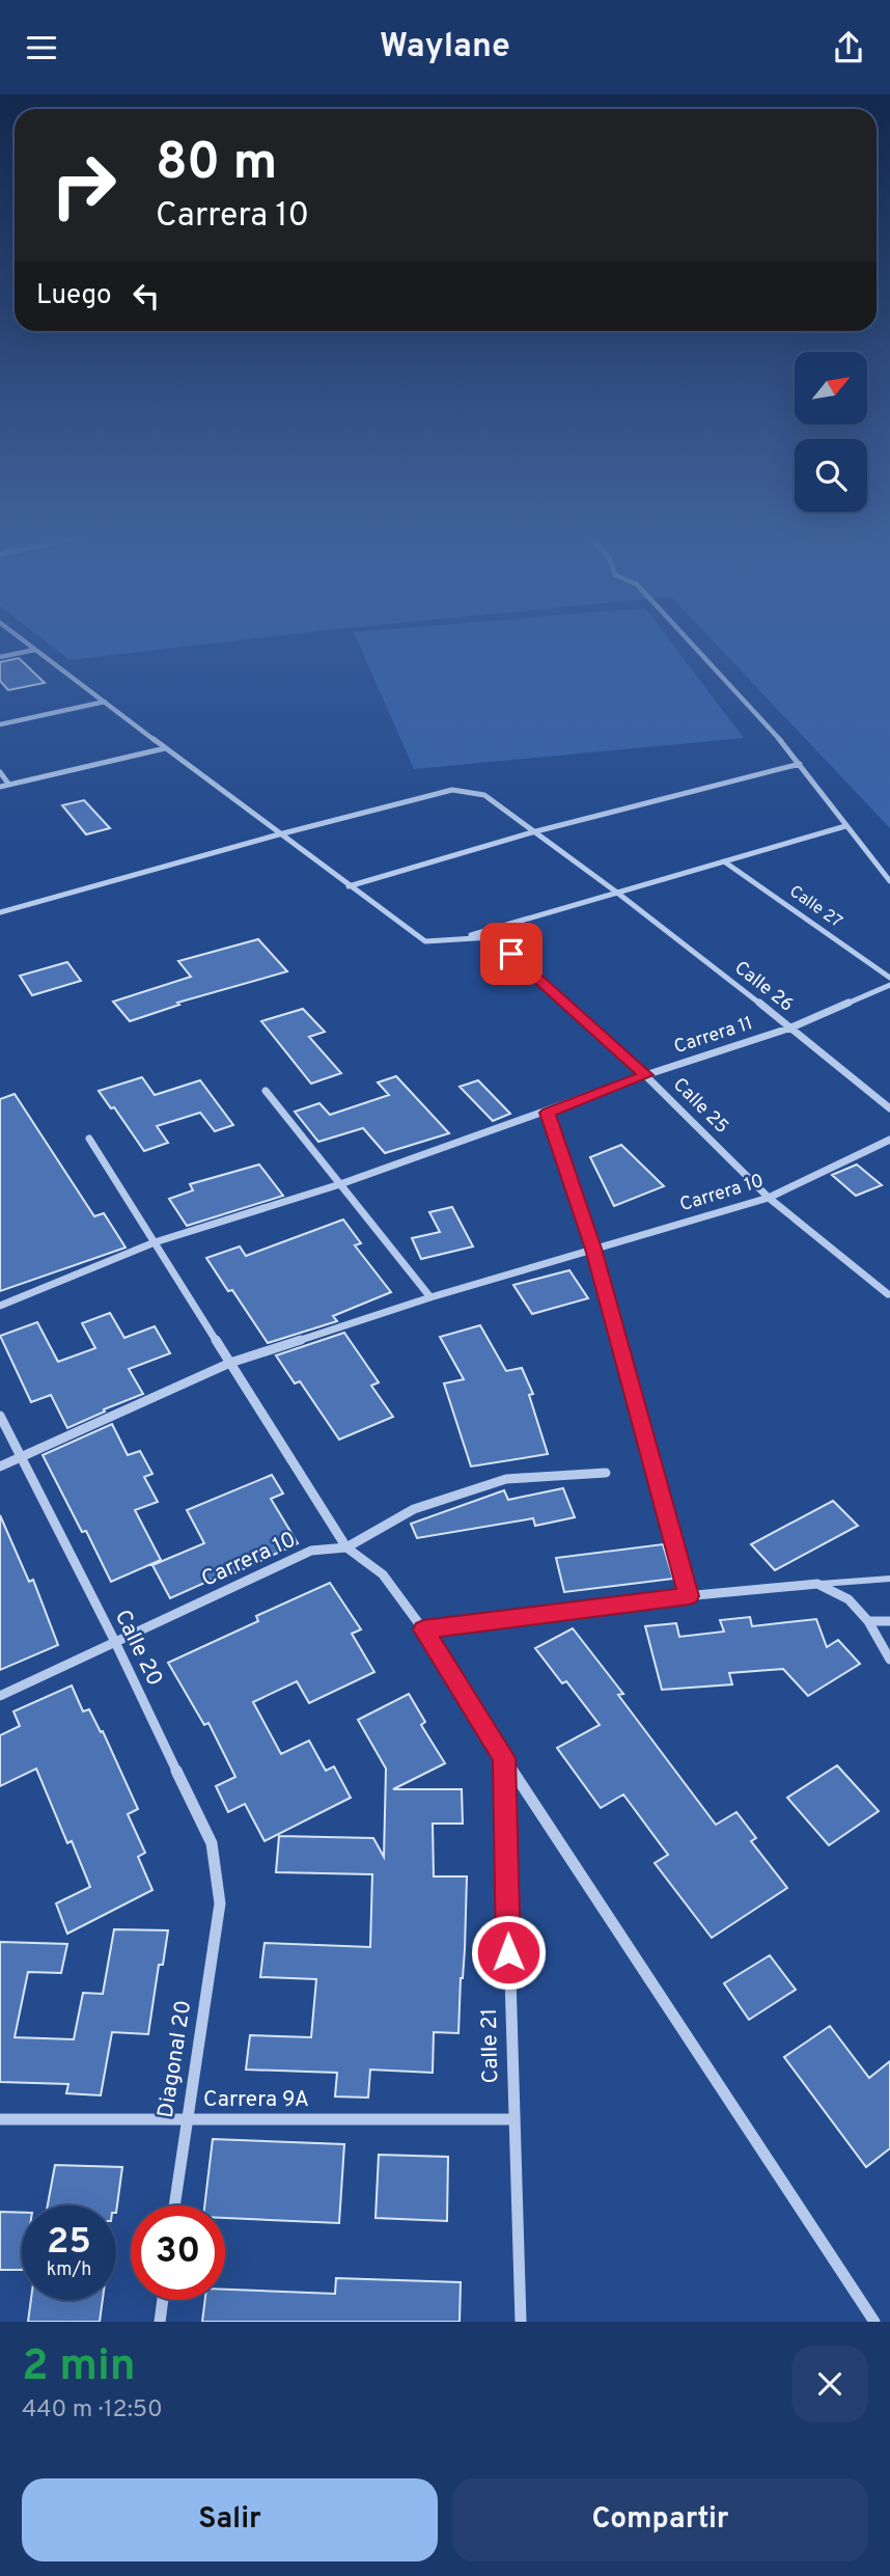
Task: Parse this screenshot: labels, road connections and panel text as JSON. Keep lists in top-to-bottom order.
{
  "streets": {
    "street": [
      "Calle 27",
      "Calle 26",
      "Carrera 11",
      "Calle 25",
      "Carrera 10",
      "Calle 20",
      "Calle 21",
      "Diagonal 20",
      "Carrera 9A"
    ]
  },
  "crossings": [
    ["Calle 26", "Carrera 11"],
    ["Carrera 11", "Calle 25"],
    ["Calle 25", "Carrera 10"],
    ["Carrera 10", "Calle 20"],
    ["Calle 20", "Diagonal 20"],
    ["Calle 21", "Carrera 9A"],
    ["Diagonal 20", "Carrera 9A"]
  ],
  "north": "top right",
  "page": {
    "header": "Waylane",
    "turn": ["80 m", "Carrera 10"],
    "then": "Luego",
    "speed": "25 km/h",
    "limit": "30",
    "heading": ["2 min", "440 m · 12:50"],
    "buttons": ["Salir", "Compartir"]
  }
}
